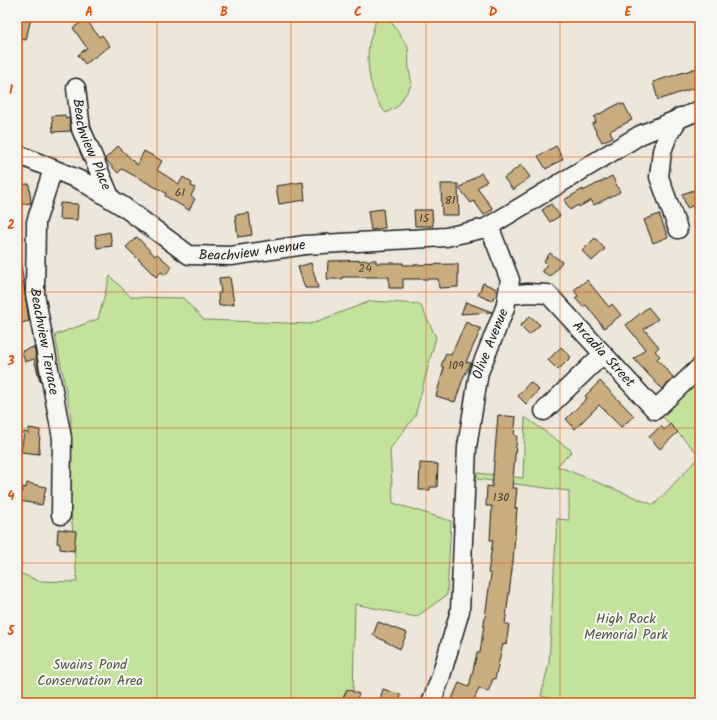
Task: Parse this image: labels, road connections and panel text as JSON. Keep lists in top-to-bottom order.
{
  "streets": {
    "street": [
      "Beachview Place",
      "Beachview Avenue",
      "Beachview Terrace",
      "Olive Avenue",
      "Arcadia Street"
    ]
  },
  "crossings": [
    ["Beachview Place", "Beachview Avenue"],
    ["Beachview Avenue", "Beachview Terrace"],
    ["Beachview Avenue", "Olive Avenue"],
    ["Olive Avenue", "Arcadia Street"]
  ],
  "parks": ["High Rock Memorial Park", "Swains Pond Conservation Area"],
  "house_numbers": [
    "61",
    "81",
    "15",
    "24",
    "109",
    "130"
  ],
  "grid": {
    "columns": [
      "A",
      "B",
      "C",
      "D",
      "E"
    ],
    "rows": [
      "1",
      "2",
      "3",
      "4",
      "5"
    ]
  }
}
